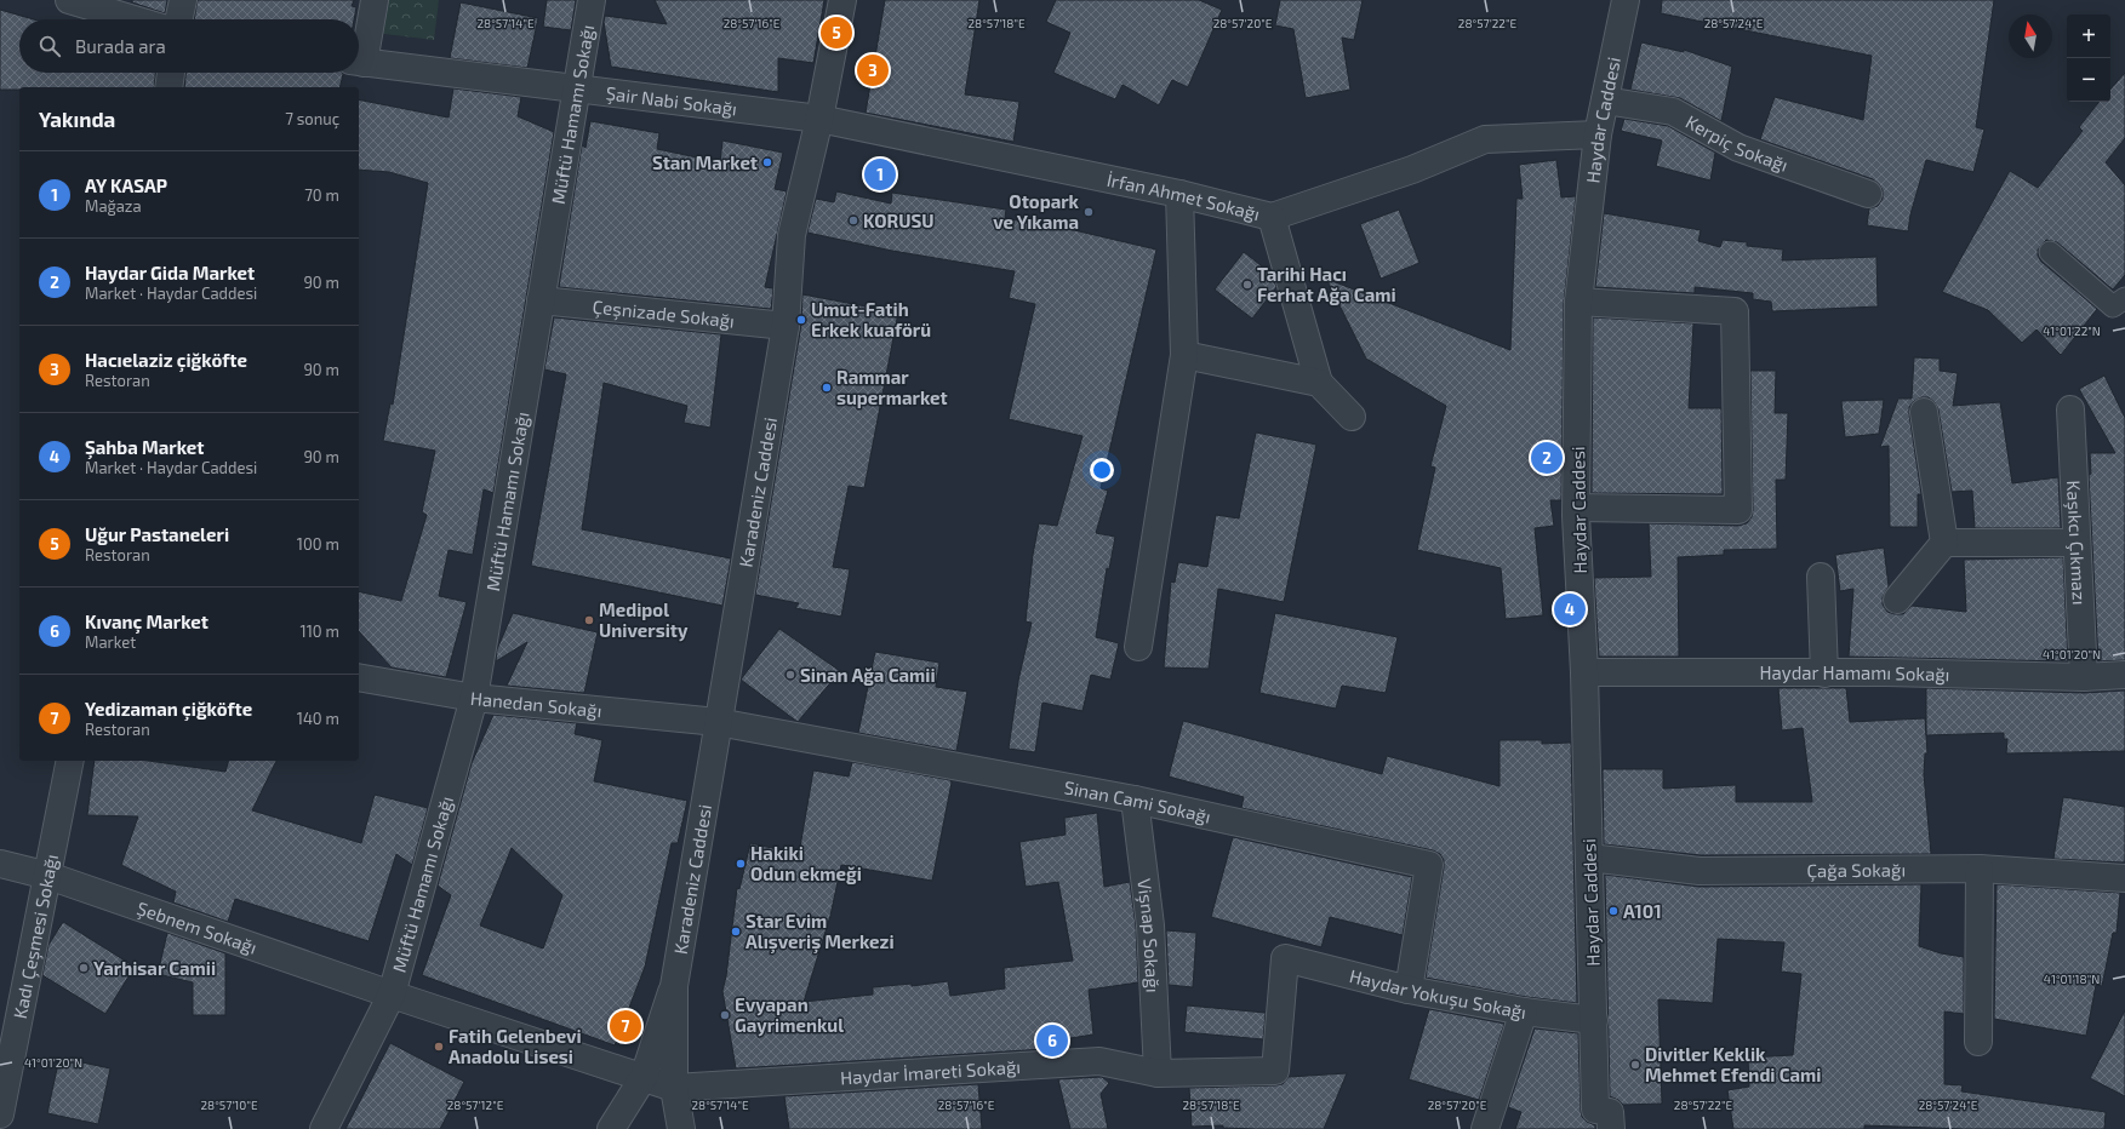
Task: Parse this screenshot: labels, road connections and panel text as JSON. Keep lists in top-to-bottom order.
{
  "streets": {
    "street": [
      "Şair Nabi Sokağı",
      "Müftü Hamamı Sokağı",
      "Haydar Caddesi",
      "Kerpiç Sokağı",
      "İrfan Ahmet Sokağı",
      "Çeşnizade Sokağı",
      "Karadeniz Caddesi",
      "Kaşıkcı Çıkmazı",
      "Haydar Hamamı Sokağı",
      "Hanedan Sokağı",
      "Sinan Cami Sokağı",
      "Çağa Sokağı",
      "Şebnem Sokağı",
      "Kadı Çeşmesi Sokağı",
      "Vişnap Sokağı",
      "Haydar Yokuşu Sokağı",
      "Haydar İmareti Sokağı"
    ]
  },
  "crossings": [
    ["Şair Nabi Sokağı", "Müftü Hamamı Sokağı"],
    ["Şair Nabi Sokağı", "İrfan Ahmet Sokağı"],
    ["Şair Nabi Sokağı", "Karadeniz Caddesi"],
    ["Müftü Hamamı Sokağı", "Çeşnizade Sokağı"],
    ["Müftü Hamamı Sokağı", "Hanedan Sokağı"],
    ["Müftü Hamamı Sokağı", "Şebnem Sokağı"],
    ["Haydar Caddesi", "Kerpiç Sokağı"],
    ["Haydar Caddesi", "İrfan Ahmet Sokağı"],
    ["Haydar Caddesi", "Haydar Hamamı Sokağı"],
    ["Haydar Caddesi", "Çağa Sokağı"],
    ["Haydar Caddesi", "Haydar Yokuşu Sokağı"],
    ["İrfan Ahmet Sokağı", "Karadeniz Caddesi"],
    ["Çeşnizade Sokağı", "Karadeniz Caddesi"],
    ["Karadeniz Caddesi", "Hanedan Sokağı"],
    ["Karadeniz Caddesi", "Sinan Cami Sokağı"],
    ["Kaşıkcı Çıkmazı", "Haydar Hamamı Sokağı"],
    ["Hanedan Sokağı", "Sinan Cami Sokağı"],
    ["Sinan Cami Sokağı", "Vişnap Sokağı"],
    ["Sinan Cami Sokağı", "Haydar Yokuşu Sokağı"],
    ["Şebnem Sokağı", "Kadı Çeşmesi Sokağı"],
    ["Şebnem Sokağı", "Haydar İmareti Sokağı"],
    ["Vişnap Sokağı", "Haydar İmareti Sokağı"],
    ["Haydar Yokuşu Sokağı", "Haydar İmareti Sokağı"]
  ],
  "places": [
    "Stan Market",
    "Otopark ve Yıkama",
    "KORUSU",
    "Tarihi Hacı Ferhat Ağa Cami",
    "Umut-Fatih Erkek kuaförü",
    "Rammar supermarket",
    "Medipol University",
    "Sinan Ağa Camii",
    "Hakiki Odun ekmeği",
    "A101",
    "Star Evim Alışveriş Merkezi",
    "Yarhisar Camii",
    "Evyapan Gayrimenkul",
    "Fatih Gelenbevi Anadolu Lisesi",
    "Divitler Keklik Mehmet Efendi Cami"
  ],
  "north": "top",
  "page": {
    "map_buttons": ["+", "−"],
    "pins": [
      "5",
      "3",
      "1",
      "2",
      "4",
      "7",
      "6"
    ],
    "search": "Burada ara",
    "heading": ["Yakında", "7 sonuç"],
    "list": [
      {
        "mark": "1",
        "name": "AY KASAP",
        "note": "Mağaza",
        "value": "70 m"
      },
      {
        "mark": "2",
        "name": "Haydar Gida Market",
        "note": "Market · Haydar Caddesi",
        "value": "90 m"
      },
      {
        "mark": "3",
        "name": "Hacıelaziz çiğköfte",
        "note": "Restoran",
        "value": "90 m"
      },
      {
        "mark": "4",
        "name": "Şahba Market",
        "note": "Market · Haydar Caddesi",
        "value": "90 m"
      },
      {
        "mark": "5",
        "name": "Uğur Pastaneleri",
        "note": "Restoran",
        "value": "100 m"
      },
      {
        "mark": "6",
        "name": "Kıvanç Market",
        "note": "Market",
        "value": "110 m"
      },
      {
        "mark": "7",
        "name": "Yedizaman çiğköfte",
        "note": "Restoran",
        "value": "140 m"
      }
    ]
  },
  "coordinates": [
    "28°57'14\"E",
    "28°57'16\"E",
    "28°57'18\"E",
    "28°57'20\"E",
    "28°57'22\"E",
    "28°57'24\"E",
    "41°01'22\"N",
    "41°01'20\"N",
    "41°01'18\"N",
    "28°57'10\"E",
    "28°57'12\"E"
  ]
}
